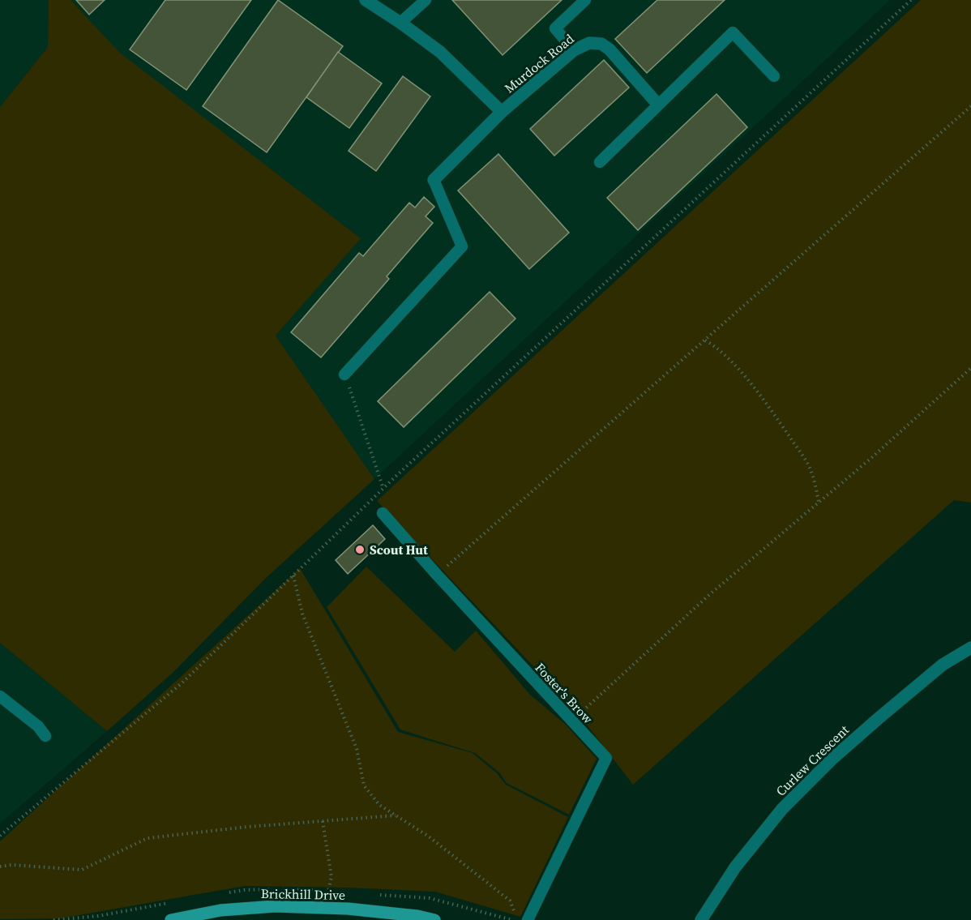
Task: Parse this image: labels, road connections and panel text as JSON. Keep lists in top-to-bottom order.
{
  "streets": {
    "street": ["Murdock Road", "Curlew Crescent", "Brickhill Drive"],
    "lane": ["Foster's Brow"]
  },
  "places": ["Scout Hut"]
}
